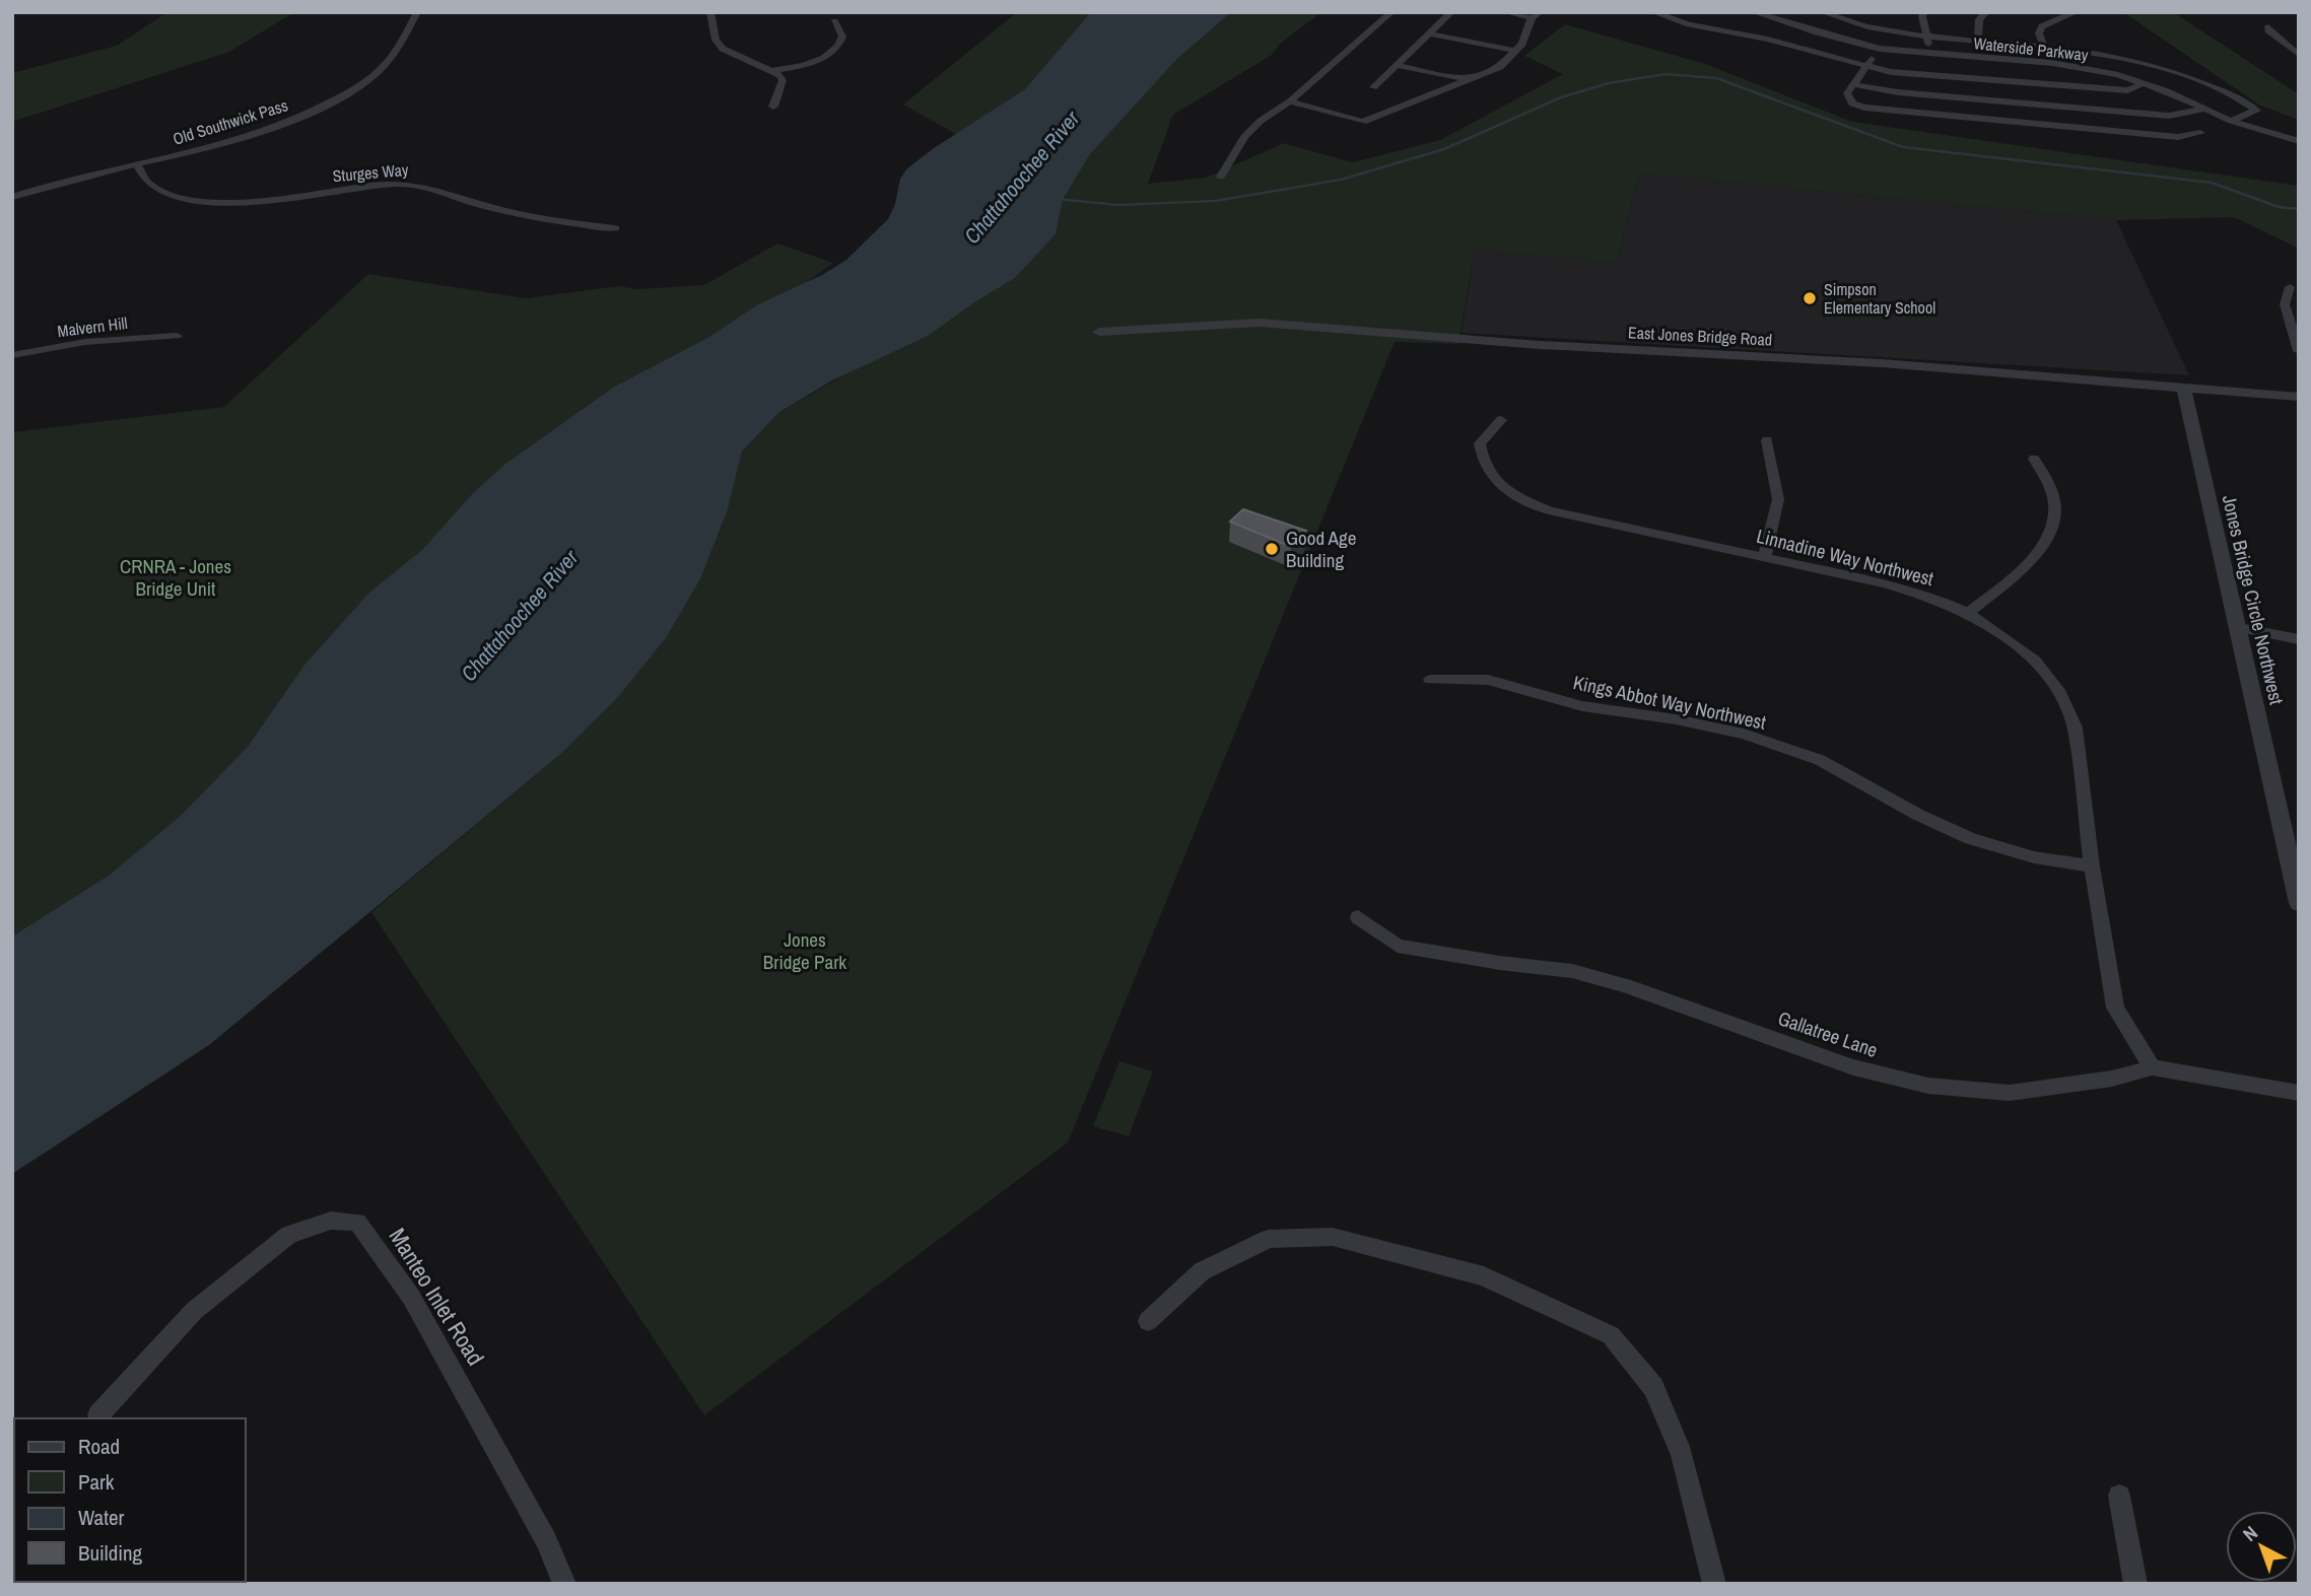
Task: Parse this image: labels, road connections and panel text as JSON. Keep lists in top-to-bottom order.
{
  "streets": {
    "street": [
      "Waterside Parkway",
      "Old Southwick Pass",
      "Sturges Way",
      "Malvern Hill",
      "East Jones Bridge Road",
      "Linnadine Way Northwest",
      "Jones Bridge Circle Northwest",
      "Kings Abbot Way Northwest",
      "Gallatree Lane",
      "Manteo Inlet Road"
    ]
  },
  "crossings": [
    ["Old Southwick Pass", "Sturges Way"],
    ["East Jones Bridge Road", "Jones Bridge Circle Northwest"],
    ["Linnadine Way Northwest", "Kings Abbot Way Northwest"],
    ["Linnadine Way Northwest", "Gallatree Lane"]
  ],
  "water": ["Chattahoochee River"],
  "parks": ["CRNRA - Jones Bridge Unit", "Jones Bridge Park"],
  "places": ["Simpson Elementary School", "Good Age Building"],
  "legend": [
    "Road",
    "Park",
    "Water",
    "Building"
  ],
  "north": "top left"
}
